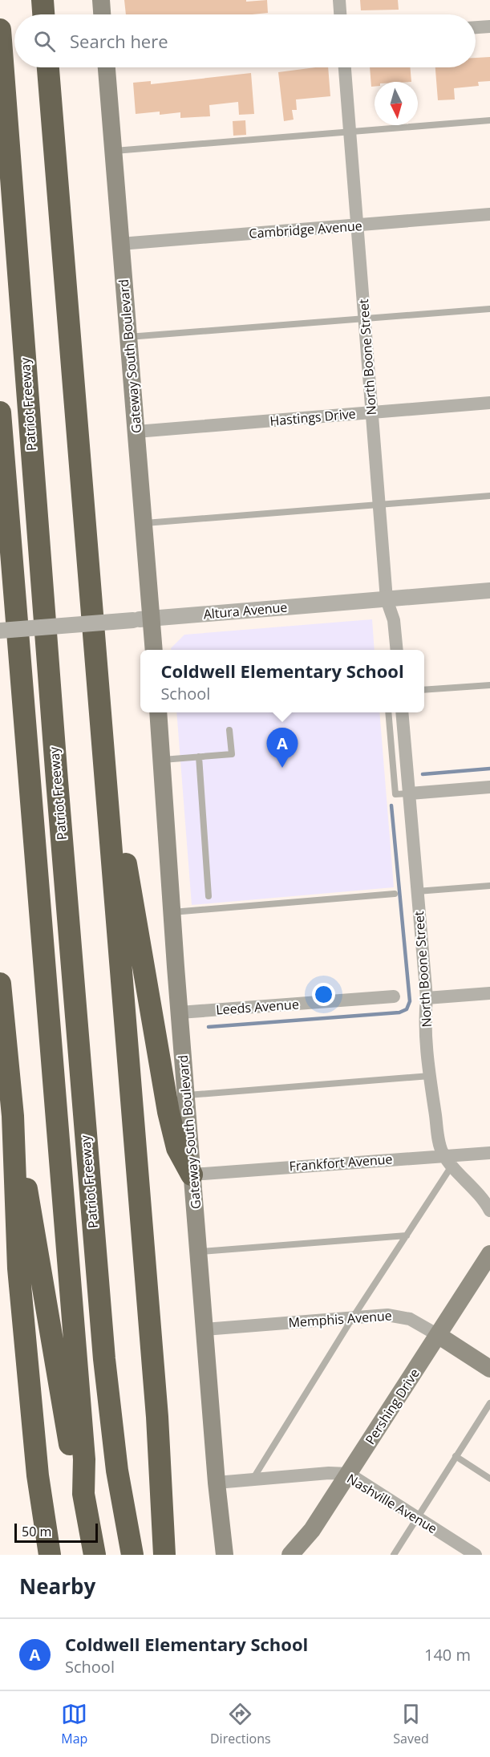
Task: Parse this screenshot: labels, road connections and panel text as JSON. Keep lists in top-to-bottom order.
{
  "streets": {
    "highway": ["Patriot Freeway"],
    "main road": ["Gateway South Boulevard", "Memphis Avenue", "Pershing Drive"],
    "street": [
      "Cambridge Avenue",
      "North Boone Street",
      "Hastings Drive",
      "Altura Avenue",
      "Leeds Avenue",
      "Frankfort Avenue",
      "Nashville Avenue"
    ]
  },
  "crossings": [
    ["Cambridge Avenue", "Gateway South Boulevard"],
    ["Cambridge Avenue", "North Boone Street"],
    ["Gateway South Boulevard", "Hastings Drive"],
    ["Gateway South Boulevard", "Altura Avenue"],
    ["Gateway South Boulevard", "Leeds Avenue"],
    ["Gateway South Boulevard", "Frankfort Avenue"],
    ["Gateway South Boulevard", "Memphis Avenue"],
    ["Gateway South Boulevard", "Nashville Avenue"],
    ["North Boone Street", "Hastings Drive"],
    ["North Boone Street", "Altura Avenue"],
    ["North Boone Street", "Frankfort Avenue"],
    ["Memphis Avenue", "Pershing Drive"],
    ["Pershing Drive", "Nashville Avenue"]
  ],
  "scale_bar": "50 m",
  "north": "bottom",
  "page": {
    "search": "Search here",
    "popup": ["Coldwell Elementary School", "School"],
    "pins": "A",
    "scale": "50 m",
    "heading": "Nearby",
    "list": [
      {
        "mark": "A",
        "name": "Coldwell Elementary School",
        "note": "School",
        "value": "140 m"
      }
    ],
    "nav": ["Map", "Directions", "Saved"]
  }
}
